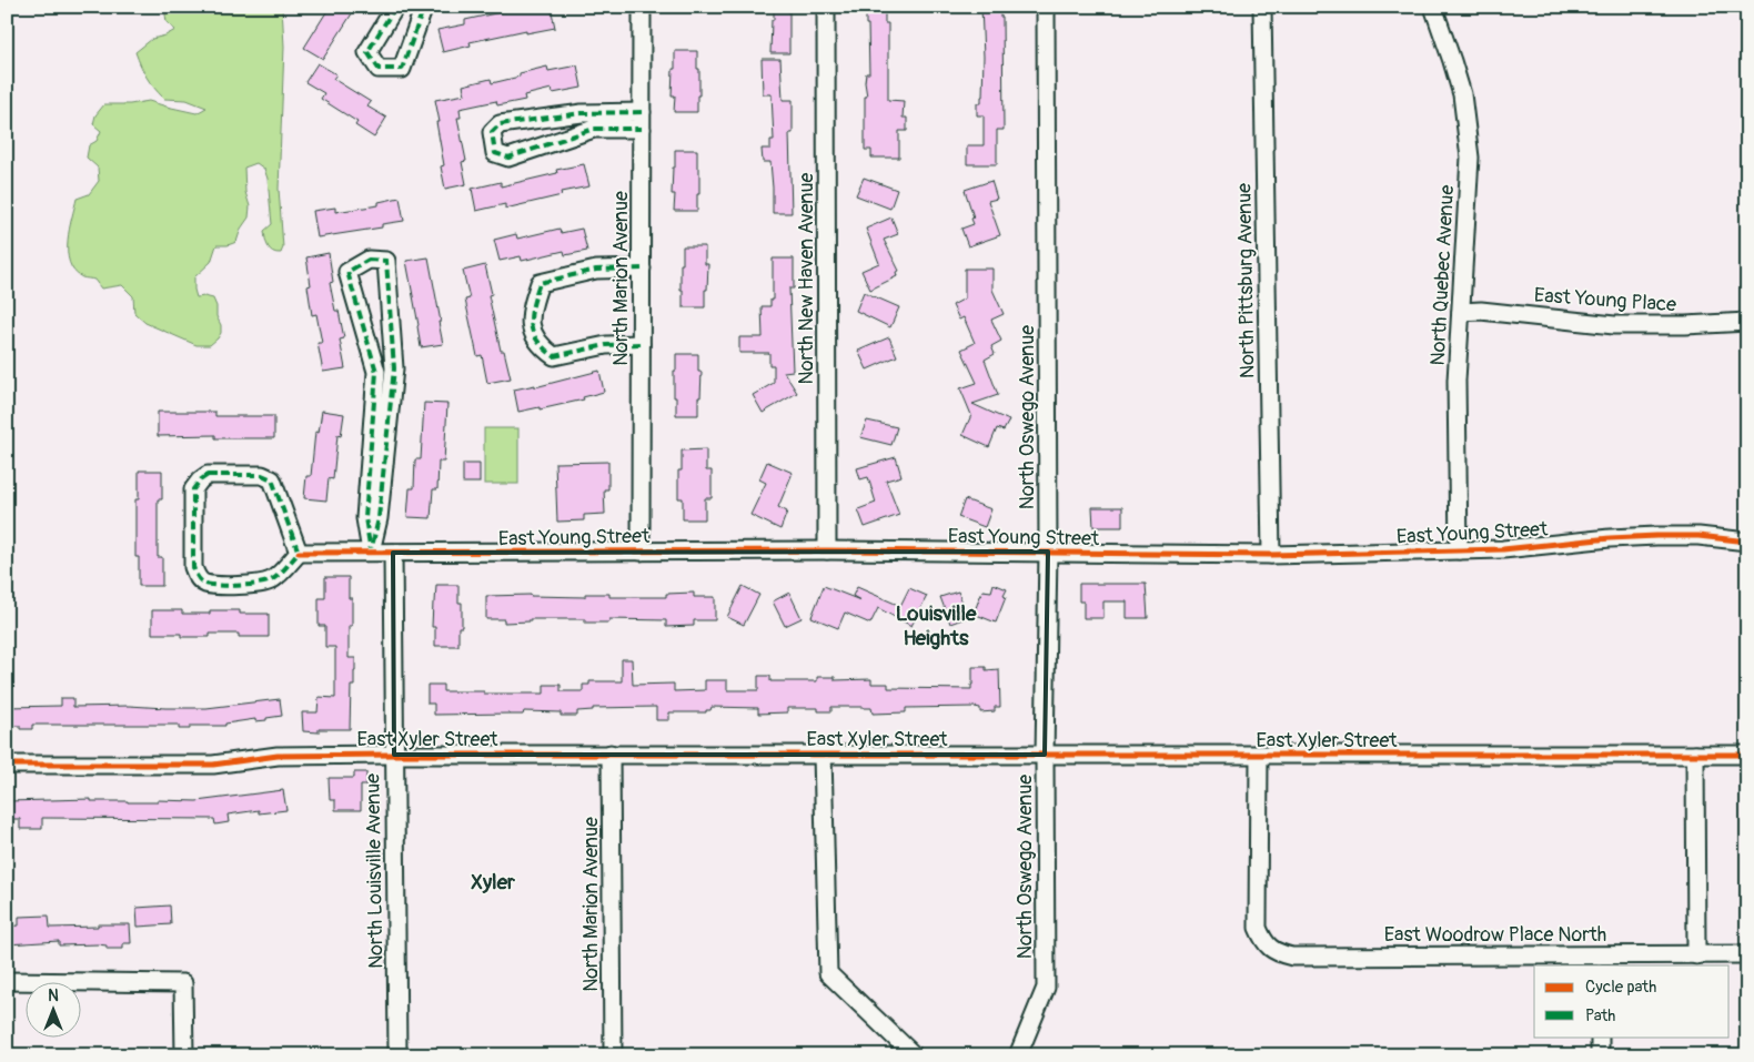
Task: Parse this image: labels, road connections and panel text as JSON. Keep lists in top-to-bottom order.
{
  "streets": {
    "street": [
      "North Quebec Avenue",
      "North Marion Avenue",
      "North New Haven Avenue",
      "North Pittsburg Avenue",
      "East Young Place",
      "North Oswego Avenue",
      "East Young Street",
      "East Xyler Street",
      "North Louisville Avenue",
      "East Woodrow Place North"
    ]
  },
  "crossings": [
    ["North Quebec Avenue", "East Young Place"],
    ["North Quebec Avenue", "East Young Street"],
    ["North Marion Avenue", "East Young Street"],
    ["North Marion Avenue", "East Xyler Street"],
    ["North New Haven Avenue", "East Young Street"],
    ["North Pittsburg Avenue", "East Young Street"],
    ["North Oswego Avenue", "East Young Street"],
    ["North Oswego Avenue", "East Xyler Street"],
    ["East Young Street", "North Louisville Avenue"],
    ["East Xyler Street", "North Louisville Avenue"],
    ["East Xyler Street", "East Woodrow Place North"]
  ],
  "districts": ["Louisville Heights", "Xyler"],
  "legend": ["Cycle path", "Path"],
  "north": "top"
}
